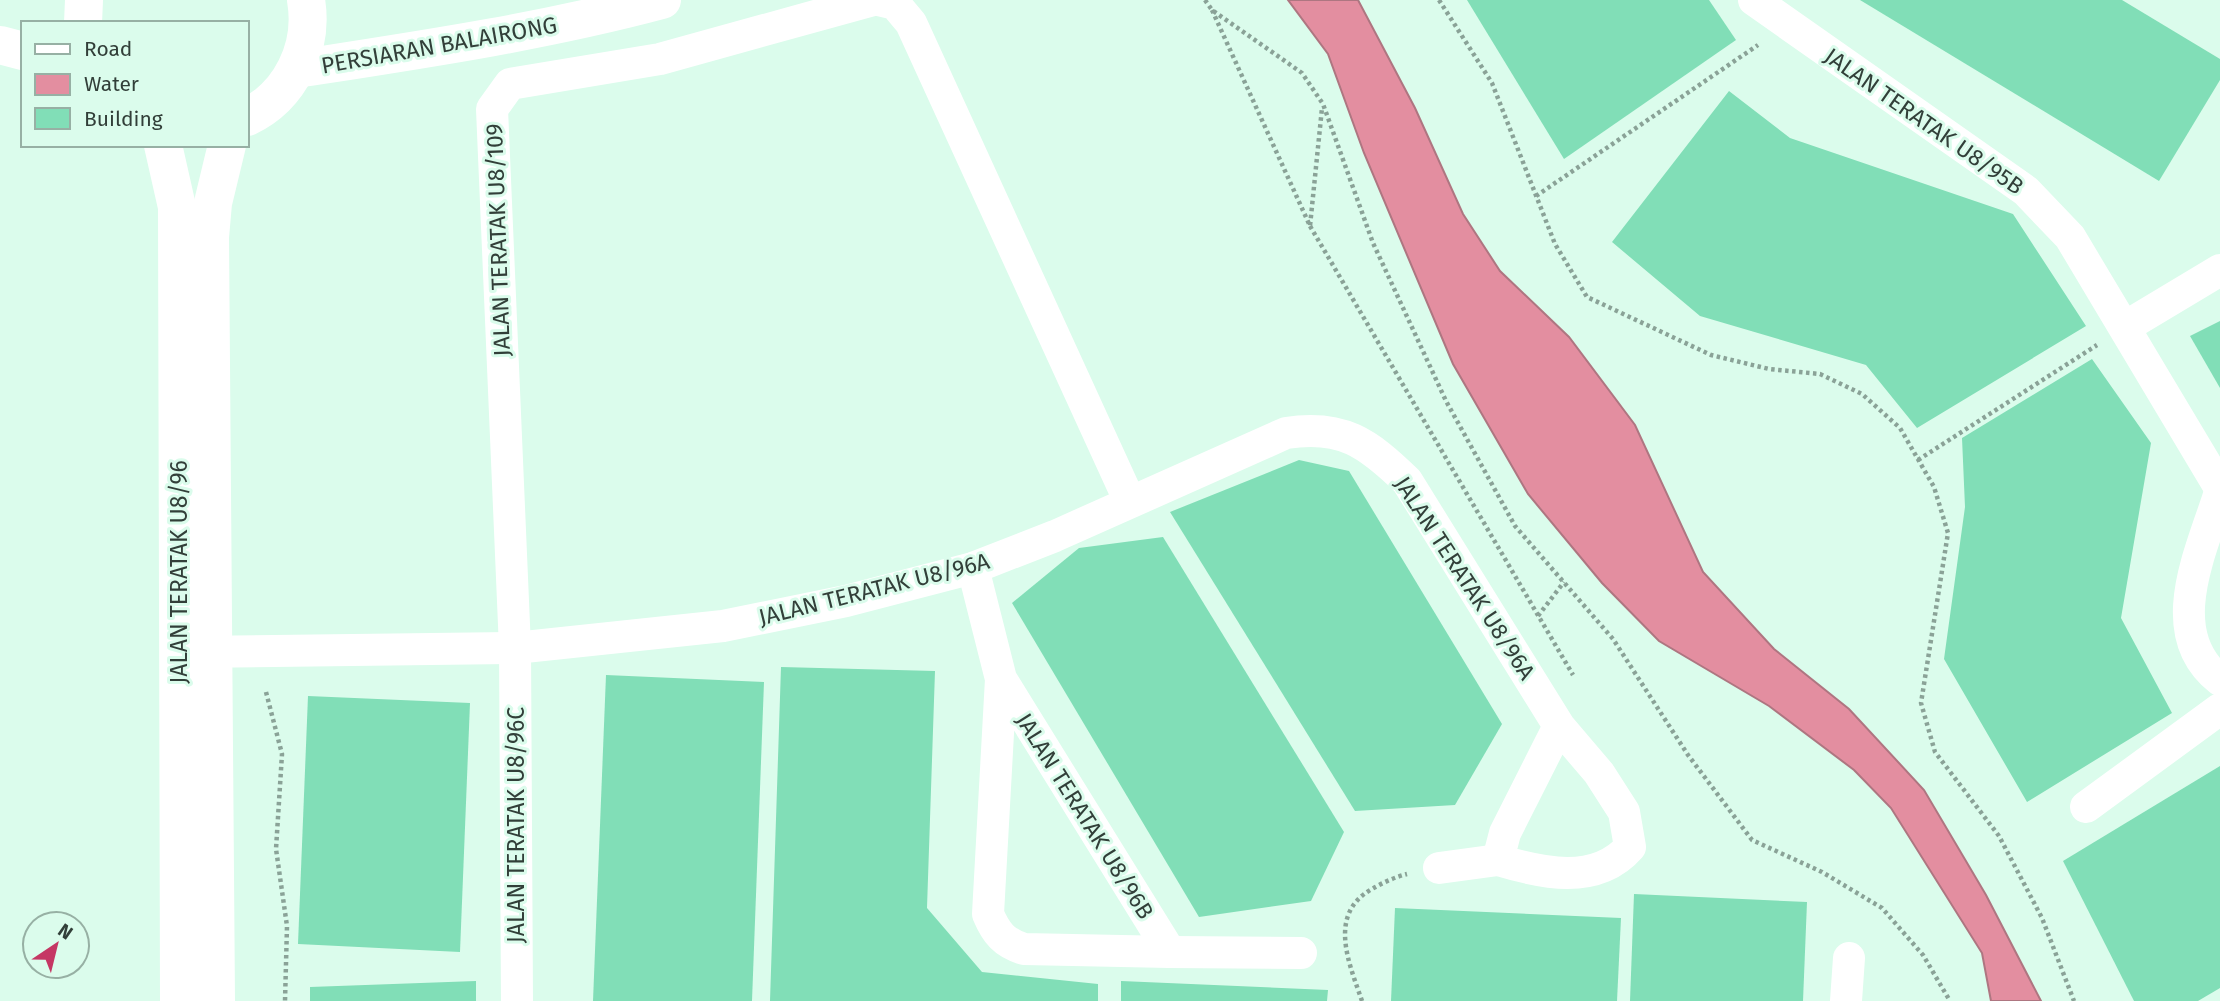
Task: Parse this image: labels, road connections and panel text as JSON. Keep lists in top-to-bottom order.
{
  "streets": {
    "street": [
      "PERSIARAN BALAIRONG",
      "JALAN TERATAK U8/95B",
      "JALAN TERATAK U8/109",
      "JALAN TERATAK U8/96",
      "JALAN TERATAK U8/96A",
      "JALAN TERATAK U8/96B",
      "JALAN TERATAK U8/96C"
    ]
  },
  "crossings": [
    ["JALAN TERATAK U8/109", "JALAN TERATAK U8/96A"],
    ["JALAN TERATAK U8/109", "JALAN TERATAK U8/96C"],
    ["JALAN TERATAK U8/96", "JALAN TERATAK U8/96A"],
    ["JALAN TERATAK U8/96A", "JALAN TERATAK U8/96B"],
    ["JALAN TERATAK U8/96A", "JALAN TERATAK U8/96C"]
  ],
  "legend": ["Road", "Water", "Building"],
  "north": "top right"
}
